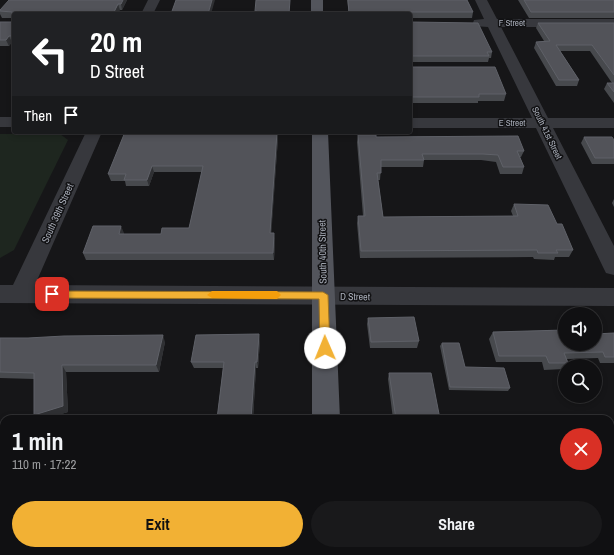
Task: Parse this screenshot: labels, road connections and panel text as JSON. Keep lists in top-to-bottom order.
{
  "streets": {
    "main road": ["South 40th Street"],
    "street": [
      "F Street",
      "E Street",
      "South 41st Street",
      "South 39th Street",
      "D Street"
    ]
  },
  "crossings": [
    ["F Street", "South 41st Street"],
    ["E Street", "South 41st Street"],
    ["South 39th Street", "D Street"],
    ["South 40th Street", "D Street"]
  ],
  "page": {
    "turn": ["20 m", "D Street"],
    "then": "Then",
    "heading": ["1 min", "110 m · 17:22"],
    "buttons": ["Exit", "Share"]
  }
}
